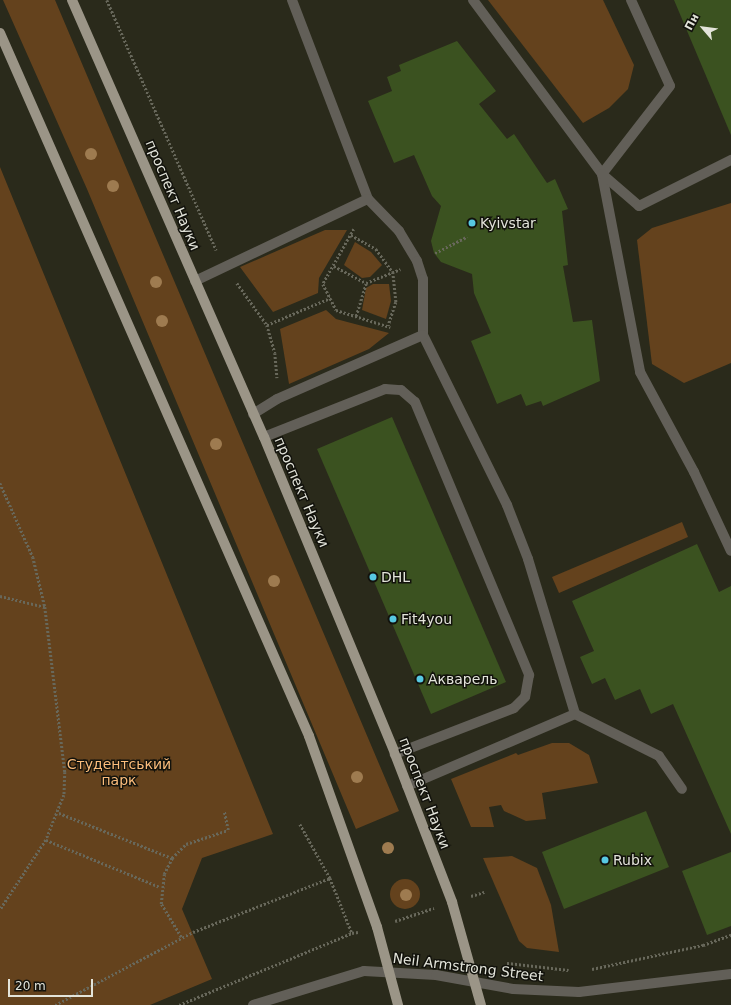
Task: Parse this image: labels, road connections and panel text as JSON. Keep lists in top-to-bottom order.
{
  "streets": {
    "main road": ["проспект Науки"],
    "street": ["Neil Armstrong Street"]
  },
  "crossings": [
    ["проспект Науки", "Neil Armstrong Street"]
  ],
  "parks": ["Студентський парк"],
  "places": [
    "Kyivstar",
    "DHL",
    "Fit4you",
    "Акварель",
    "Rubix"
  ],
  "scale_bar": "20 m",
  "north": "top left"
}
